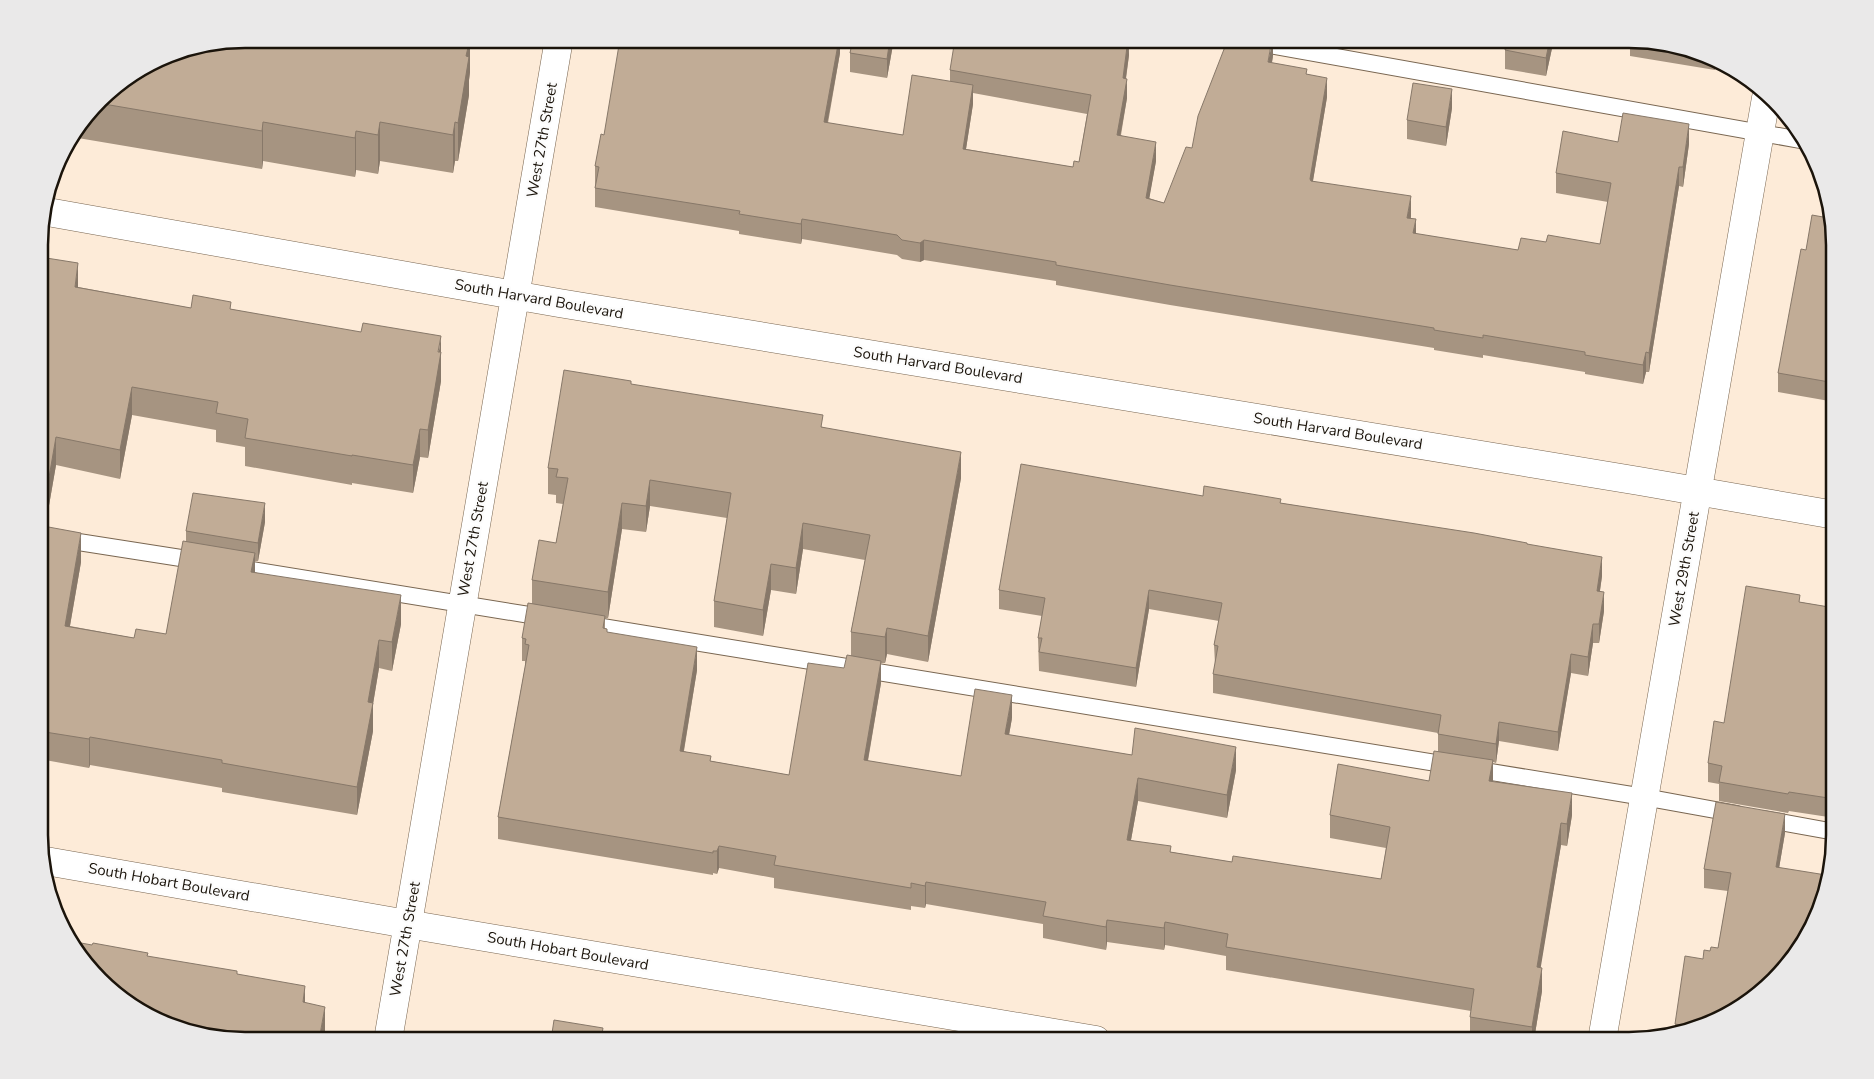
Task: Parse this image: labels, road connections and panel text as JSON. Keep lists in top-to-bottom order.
{
  "streets": {
    "street": [
      "West 27th Street",
      "South Harvard Boulevard",
      "West 29th Street",
      "South Hobart Boulevard"
    ]
  },
  "crossings": [
    ["West 27th Street", "South Harvard Boulevard"],
    ["West 27th Street", "South Hobart Boulevard"],
    ["South Harvard Boulevard", "West 29th Street"]
  ]
}
